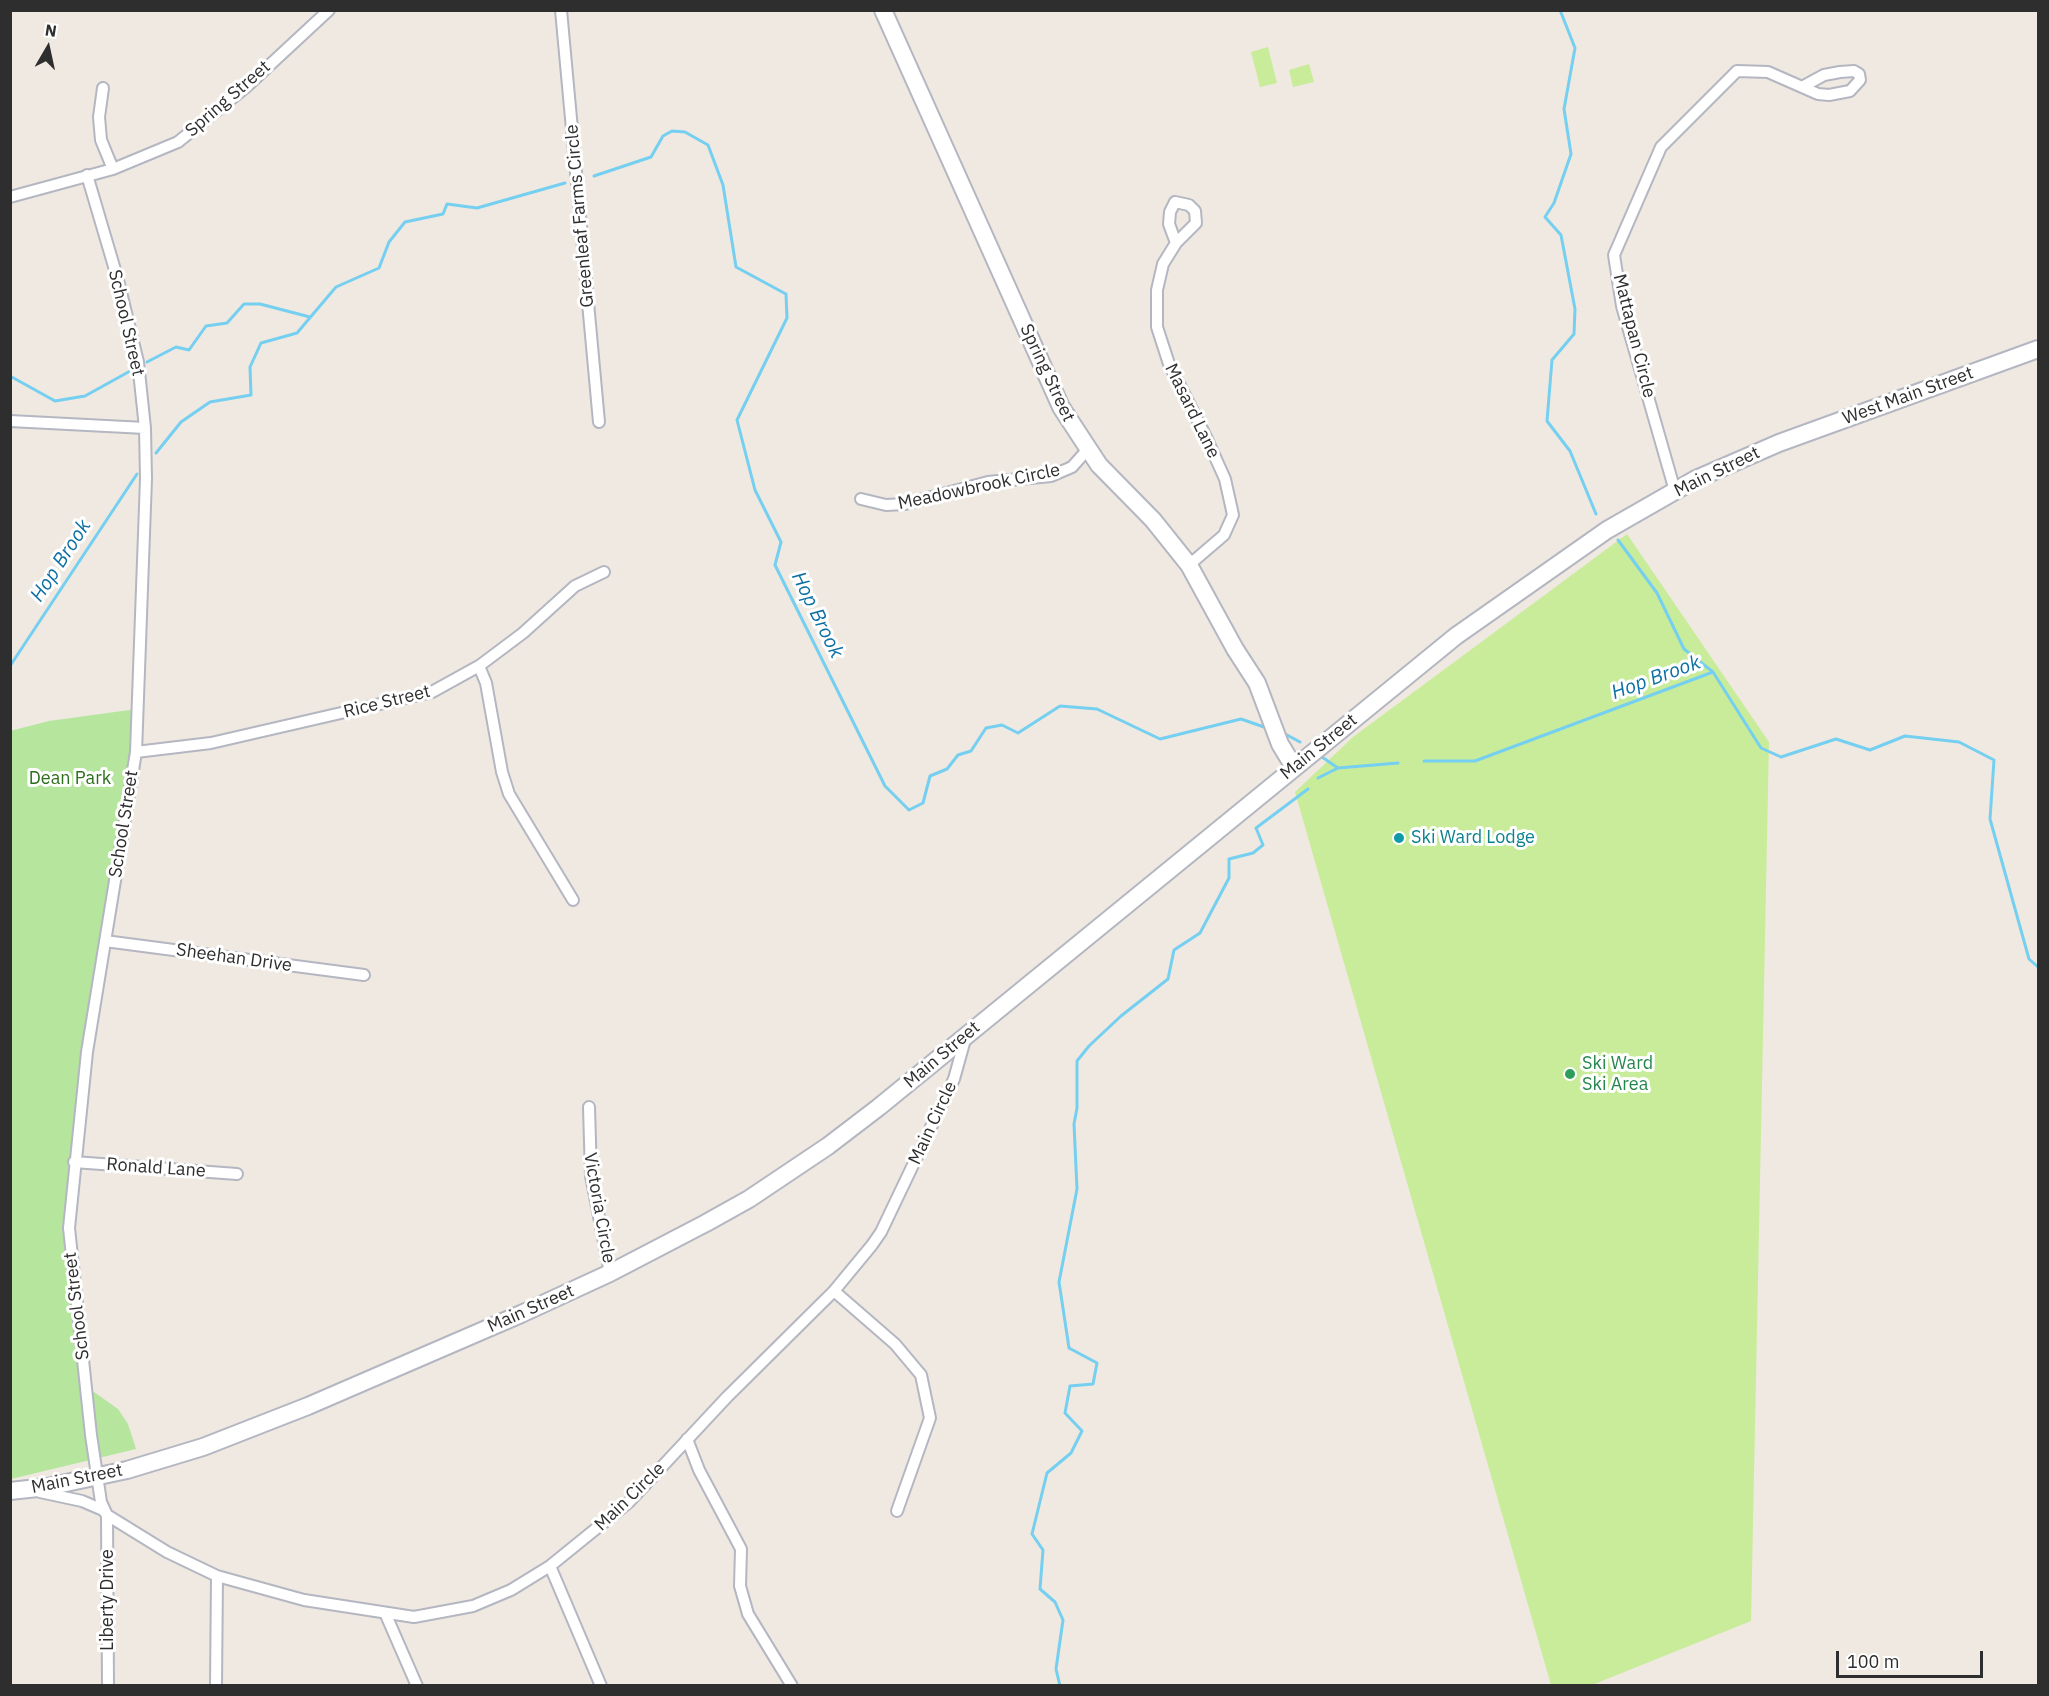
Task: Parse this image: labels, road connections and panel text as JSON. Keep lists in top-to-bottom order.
{
  "streets": {
    "main road": ["Spring Street", "West Main Street", "Main Street"],
    "street": [
      "Greenleaf Farms Circle",
      "School Street",
      "Mattapan Circle",
      "Masard Lane",
      "Meadowbrook Circle",
      "Rice Street",
      "Sheehan Drive",
      "Main Circle",
      "Ronald Lane",
      "Victoria Circle",
      "Liberty Drive"
    ]
  },
  "crossings": [
    ["Spring Street", "School Street"],
    ["Spring Street", "Masard Lane"],
    ["Spring Street", "Main Street"],
    ["Spring Street", "Meadowbrook Circle"],
    ["School Street", "Main Street"],
    ["School Street", "Rice Street"],
    ["School Street", "Sheehan Drive"],
    ["School Street", "Ronald Lane"],
    ["Mattapan Circle", "Main Street"],
    ["West Main Street", "Main Street"],
    ["Main Street", "Main Circle"],
    ["Main Street", "Victoria Circle"],
    ["Main Circle", "Liberty Drive"]
  ],
  "water": ["Hop Brook"],
  "parks": ["Dean Park"],
  "places": ["Ski Ward Lodge", "Ski Ward Ski Area"],
  "scale_bar": "100 m",
  "north": "top"
}
